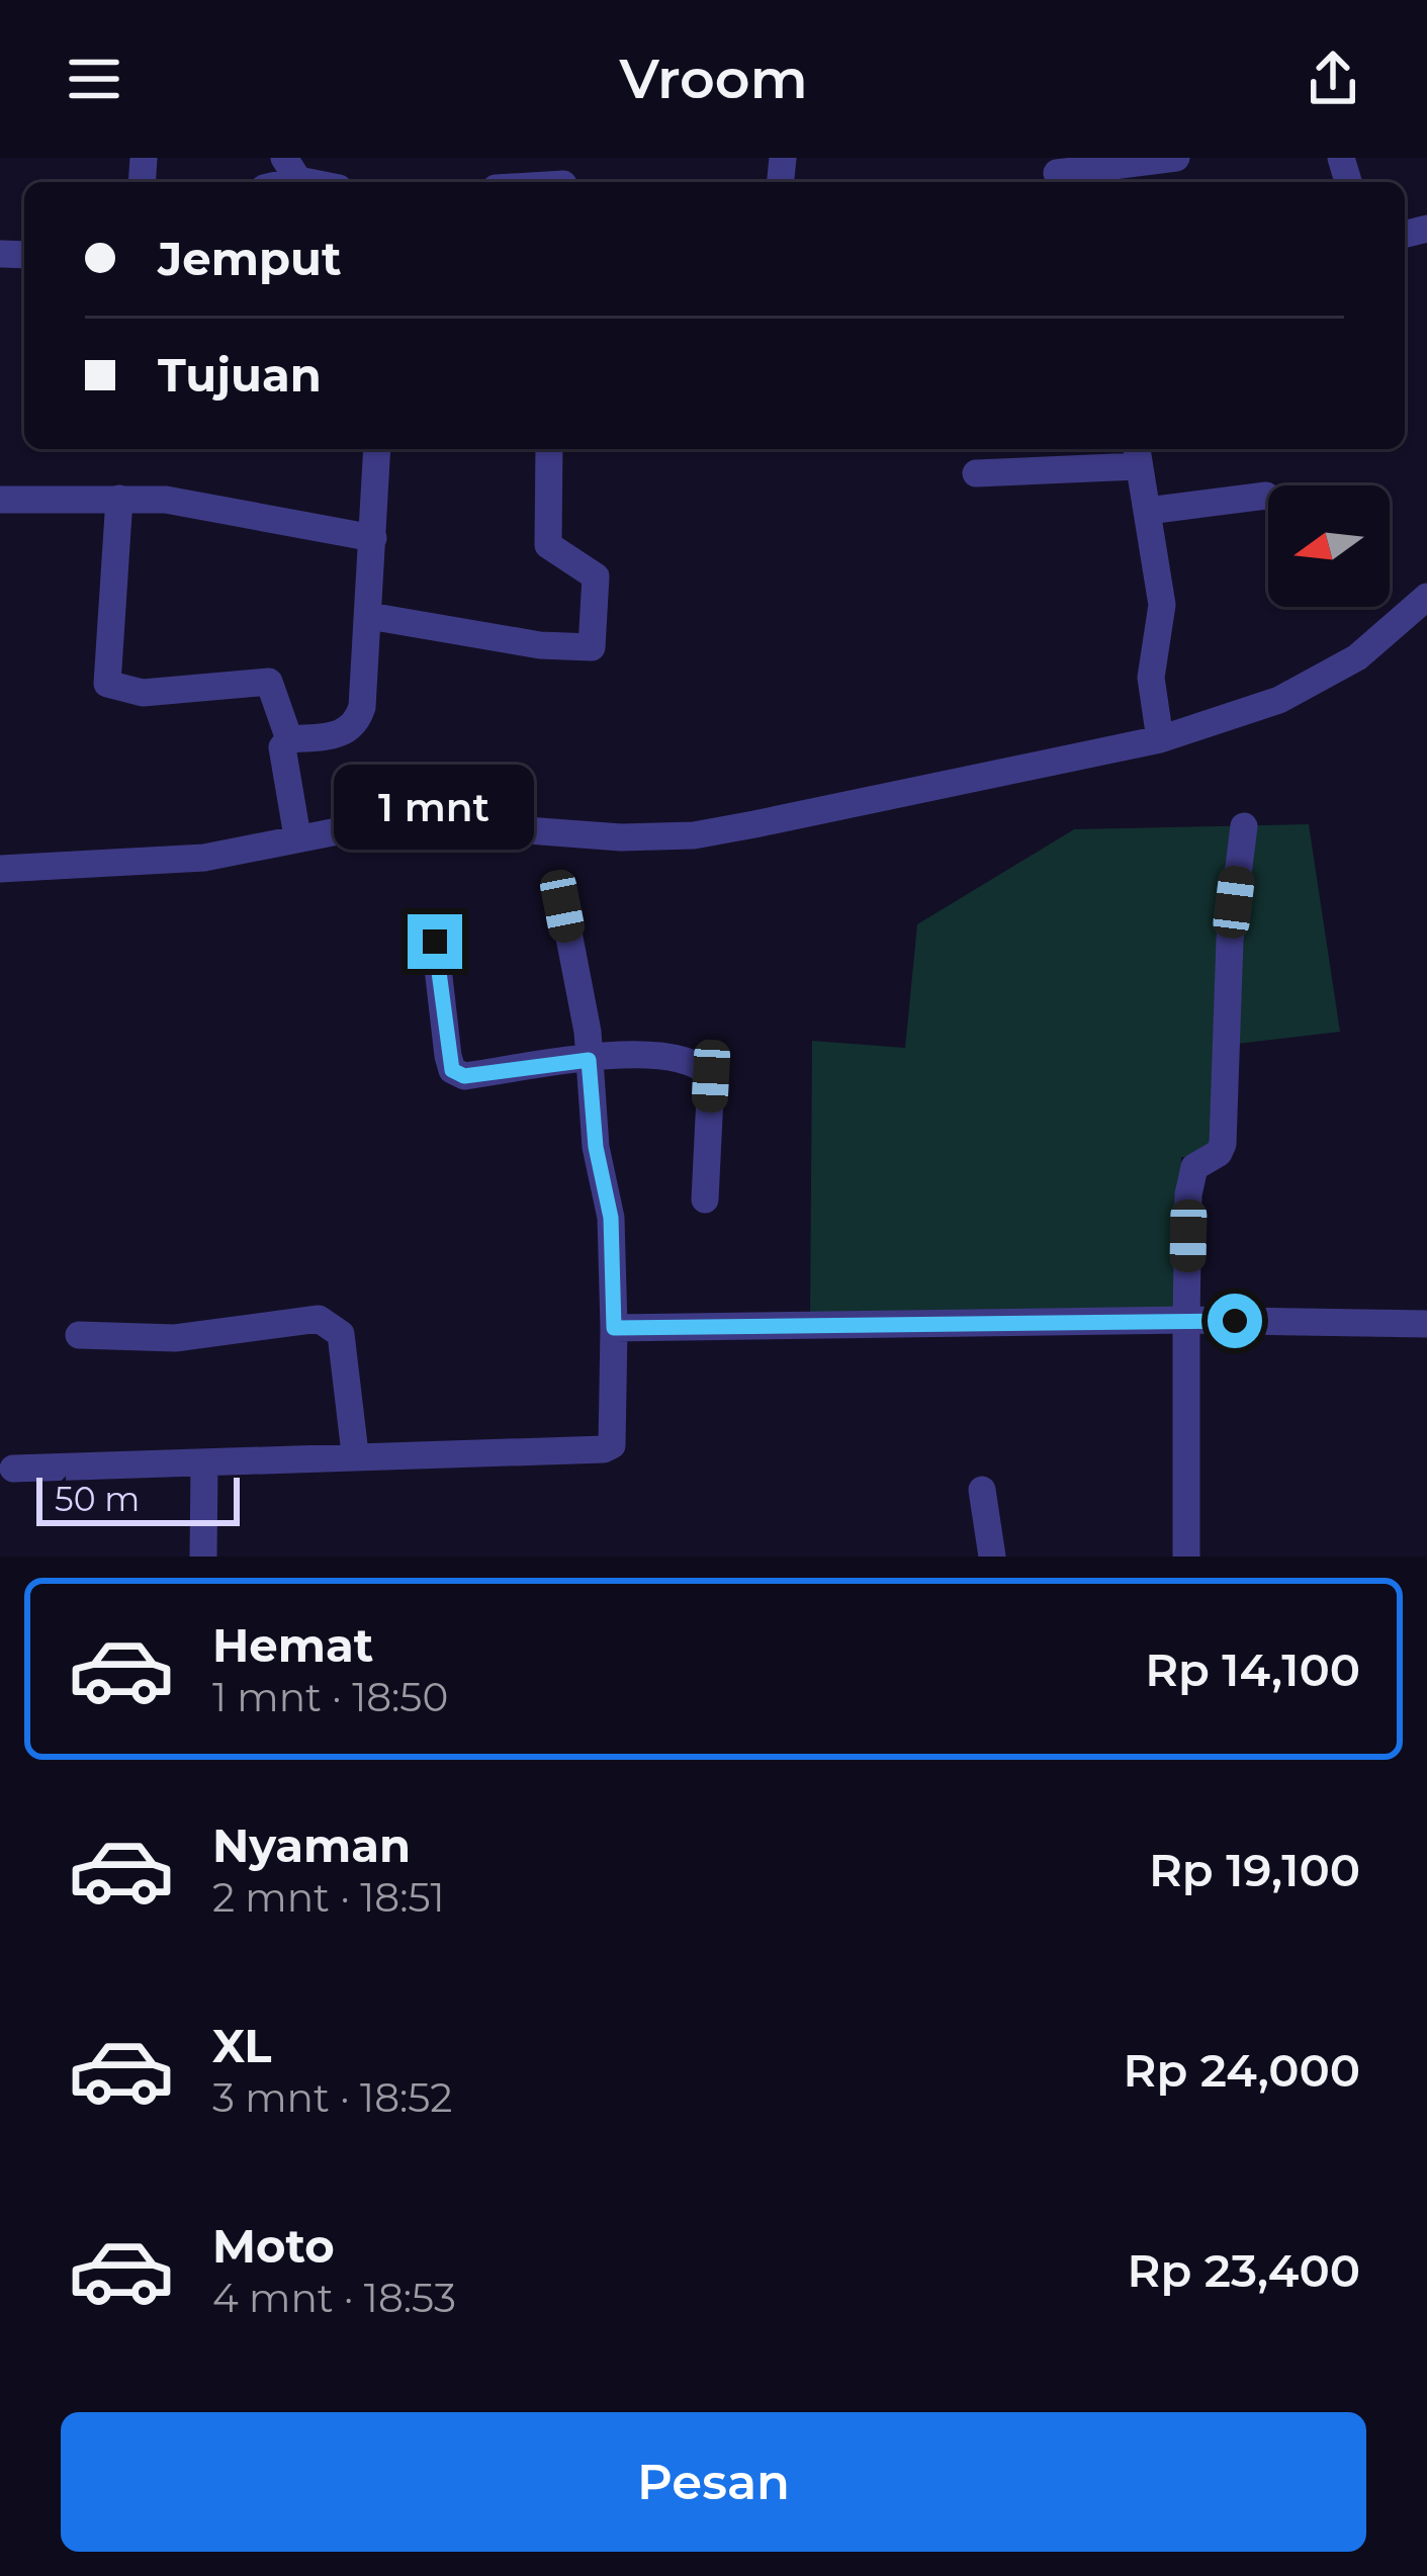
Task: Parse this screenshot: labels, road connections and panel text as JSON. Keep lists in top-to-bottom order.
{
  "scale_bar": "50 m",
  "north": "left",
  "page": {
    "header": "Vroom",
    "banner": ["Jemput", "Tujuan"],
    "bubble": "1 mnt",
    "scale": "50 m",
    "list": [
      {
        "name": "Hemat",
        "note": "1 mnt · 18:50",
        "value": "Rp 14,100"
      },
      {
        "name": "Nyaman",
        "note": "2 mnt · 18:51",
        "value": "Rp 19,100"
      },
      {
        "name": "XL",
        "note": "3 mnt · 18:52",
        "value": "Rp 24,000"
      },
      {
        "name": "Moto",
        "note": "4 mnt · 18:53",
        "value": "Rp 23,400"
      }
    ],
    "buttons": "Pesan"
  }
}
